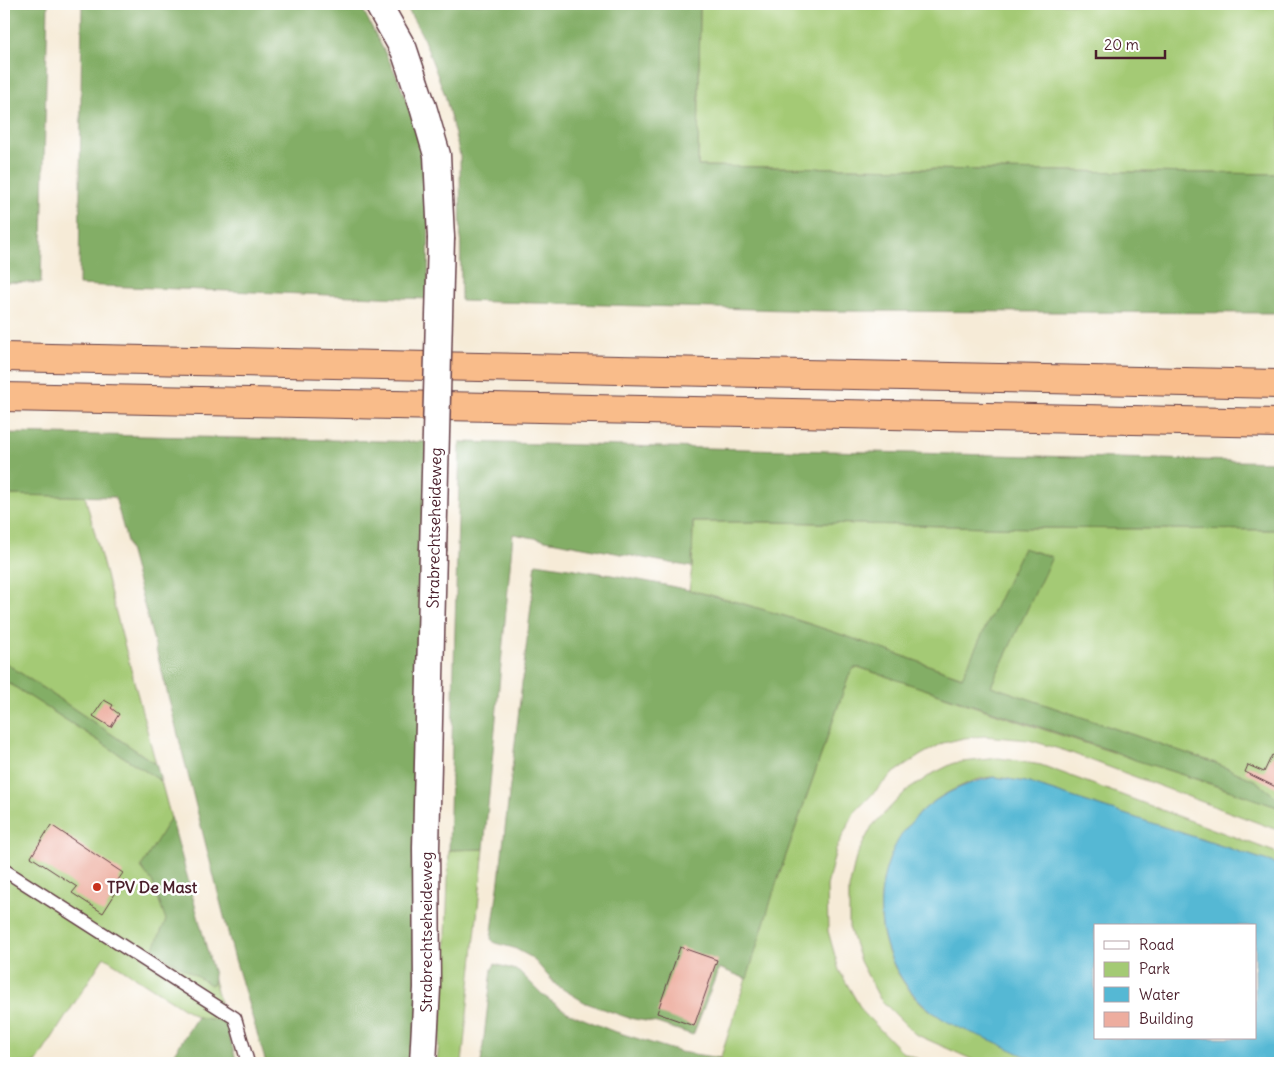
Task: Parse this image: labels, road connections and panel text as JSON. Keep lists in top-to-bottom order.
{
  "streets": {
    "street": ["Strabrechtseheideweg"]
  },
  "places": ["TPV De Mast"],
  "legend": [
    "Road",
    "Park",
    "Water",
    "Building"
  ],
  "scale_bar": "20 m"
}
